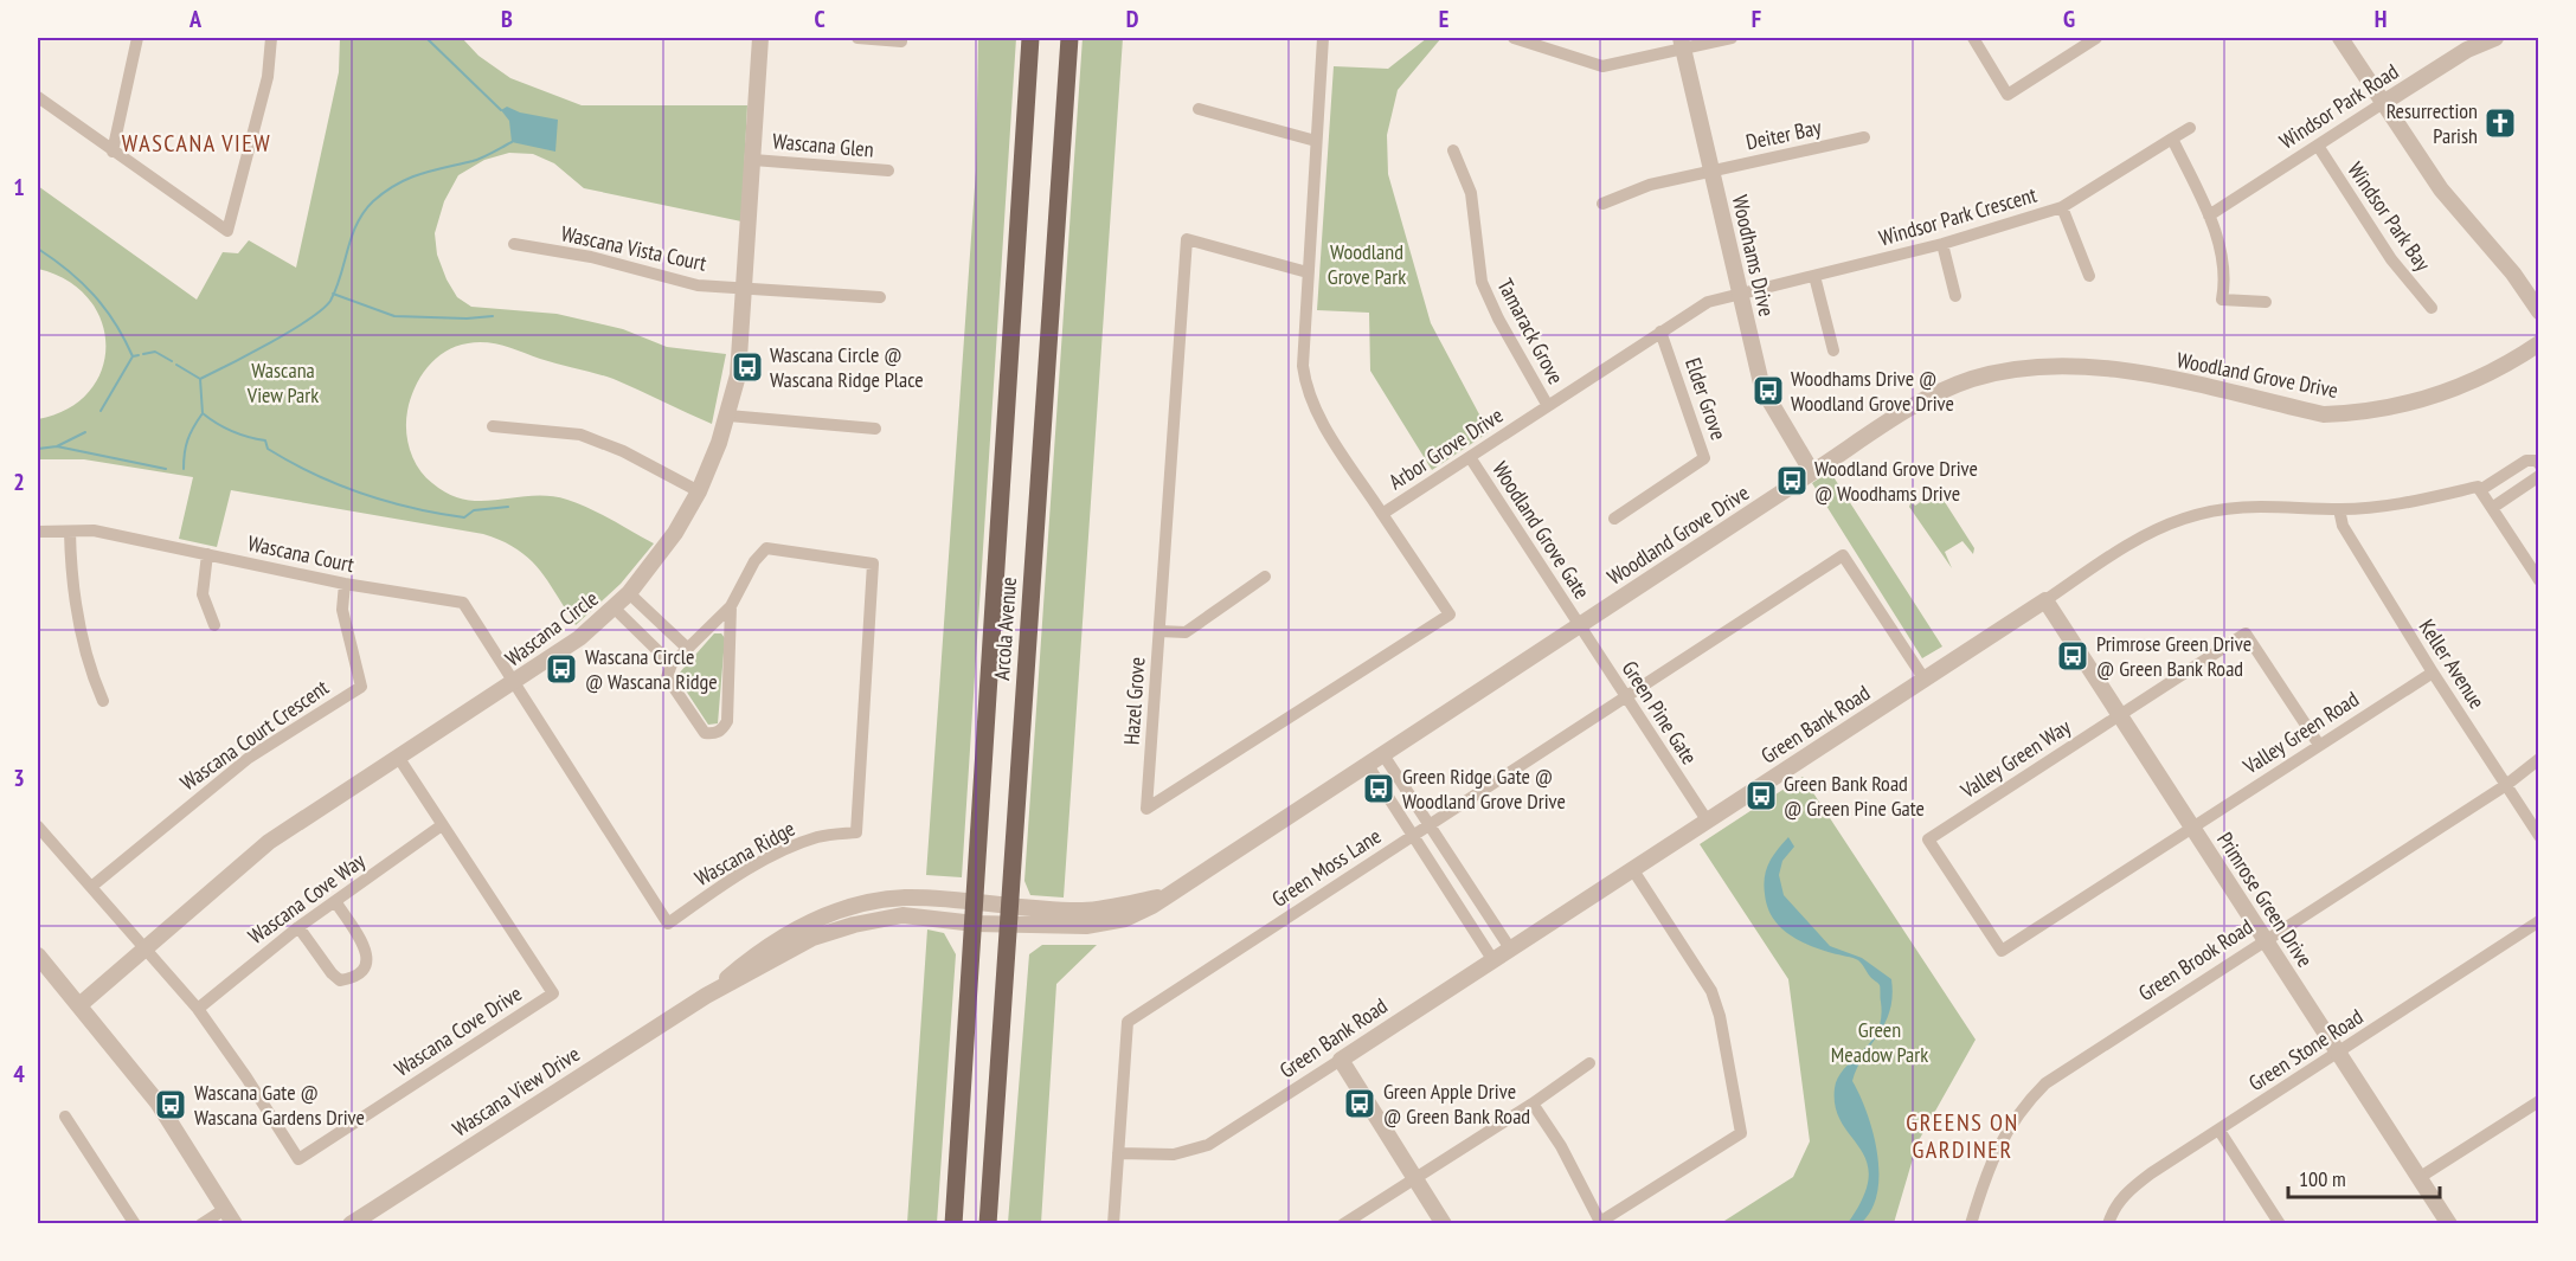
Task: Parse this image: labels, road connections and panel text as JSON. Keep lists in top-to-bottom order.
{
  "streets": {
    "main road": ["Arcola Avenue"],
    "street": [
      "Windsor Park Road",
      "Deiter Bay",
      "Wascana Glen",
      "Windsor Park Crescent",
      "Windsor Park Bay",
      "Wascana Vista Court",
      "Woodhams Drive",
      "Tamarack Grove",
      "Woodland Grove Drive",
      "Elder Grove",
      "Arbor Grove Drive",
      "Woodland Grove Gate",
      "Wascana Court",
      "Wascana Circle",
      "Keller Avenue",
      "Hazel Grove",
      "Green Pine Gate",
      "Green Bank Road",
      "Valley Green Road",
      "Wascana Court Crescent",
      "Valley Green Way",
      "Wascana Ridge",
      "Green Moss Lane",
      "Wascana Cove Way",
      "Primrose Green Drive",
      "Green Brook Road",
      "Wascana Cove Drive",
      "Green Stone Road",
      "Wascana View Drive"
    ]
  },
  "crossings": [
    ["Windsor Park Road", "Windsor Park Bay"],
    ["Deiter Bay", "Woodhams Drive"],
    ["Wascana Glen", "Wascana Circle"],
    ["Windsor Park Crescent", "Woodhams Drive"],
    ["Windsor Park Crescent", "Arbor Grove Drive"],
    ["Wascana Vista Court", "Wascana Circle"],
    ["Woodhams Drive", "Woodland Grove Drive"],
    ["Woodhams Drive", "Arbor Grove Drive"],
    ["Tamarack Grove", "Arbor Grove Drive"],
    ["Woodland Grove Drive", "Woodland Grove Gate"],
    ["Woodland Grove Drive", "Arcola Avenue"],
    ["Woodland Grove Drive", "Green Pine Gate"],
    ["Woodland Grove Drive", "Wascana View Drive"],
    ["Elder Grove", "Arbor Grove Drive"],
    ["Arbor Grove Drive", "Woodland Grove Gate"],
    ["Arbor Grove Drive", "Hazel Grove"],
    ["Woodland Grove Gate", "Green Pine Gate"],
    ["Wascana Court", "Wascana Circle"],
    ["Wascana Court", "Wascana Court Crescent"],
    ["Wascana Court", "Wascana Ridge"],
    ["Wascana Circle", "Wascana Ridge"],
    ["Wascana Circle", "Wascana Cove Drive"],
    ["Arcola Avenue", "Wascana View Drive"],
    ["Keller Avenue", "Green Bank Road"],
    ["Keller Avenue", "Valley Green Road"],
    ["Keller Avenue", "Green Brook Road"],
    ["Green Pine Gate", "Green Bank Road"],
    ["Green Pine Gate", "Green Moss Lane"],
    ["Green Bank Road", "Green Moss Lane"],
    ["Green Bank Road", "Primrose Green Drive"],
    ["Valley Green Road", "Valley Green Way"],
    ["Valley Green Road", "Primrose Green Drive"],
    ["Valley Green Way", "Primrose Green Drive"],
    ["Wascana Cove Way", "Wascana Cove Drive"],
    ["Primrose Green Drive", "Green Brook Road"],
    ["Primrose Green Drive", "Green Stone Road"]
  ],
  "districts": ["WASCANA VIEW", "GREENS ON GARDINER"],
  "parks": ["Woodland Grove Park", "Wascana View Park", "Green Meadow Park"],
  "places": {
    "church": ["Resurrection Parish"],
    "bus stop": [
      "Wascana Circle @ Wascana Ridge Place",
      "Woodhams Drive @ Woodland Grove Drive",
      "Woodland Grove Drive @ Woodhams Drive",
      "Primrose Green Drive @ Green Bank Road",
      "Wascana Circle @ Wascana Ridge",
      "Green Ridge Gate @ Woodland Grove Drive",
      "Green Bank Road @ Green Pine Gate",
      "Green Apple Drive @ Green Bank Road",
      "Wascana Gate @ Wascana Gardens Drive"
    ]
  },
  "scale_bar": "100 m",
  "grid": {
    "columns": [
      "A",
      "B",
      "C",
      "D",
      "E",
      "F",
      "G",
      "H"
    ],
    "rows": [
      "1",
      "2",
      "3",
      "4"
    ]
  }
}
